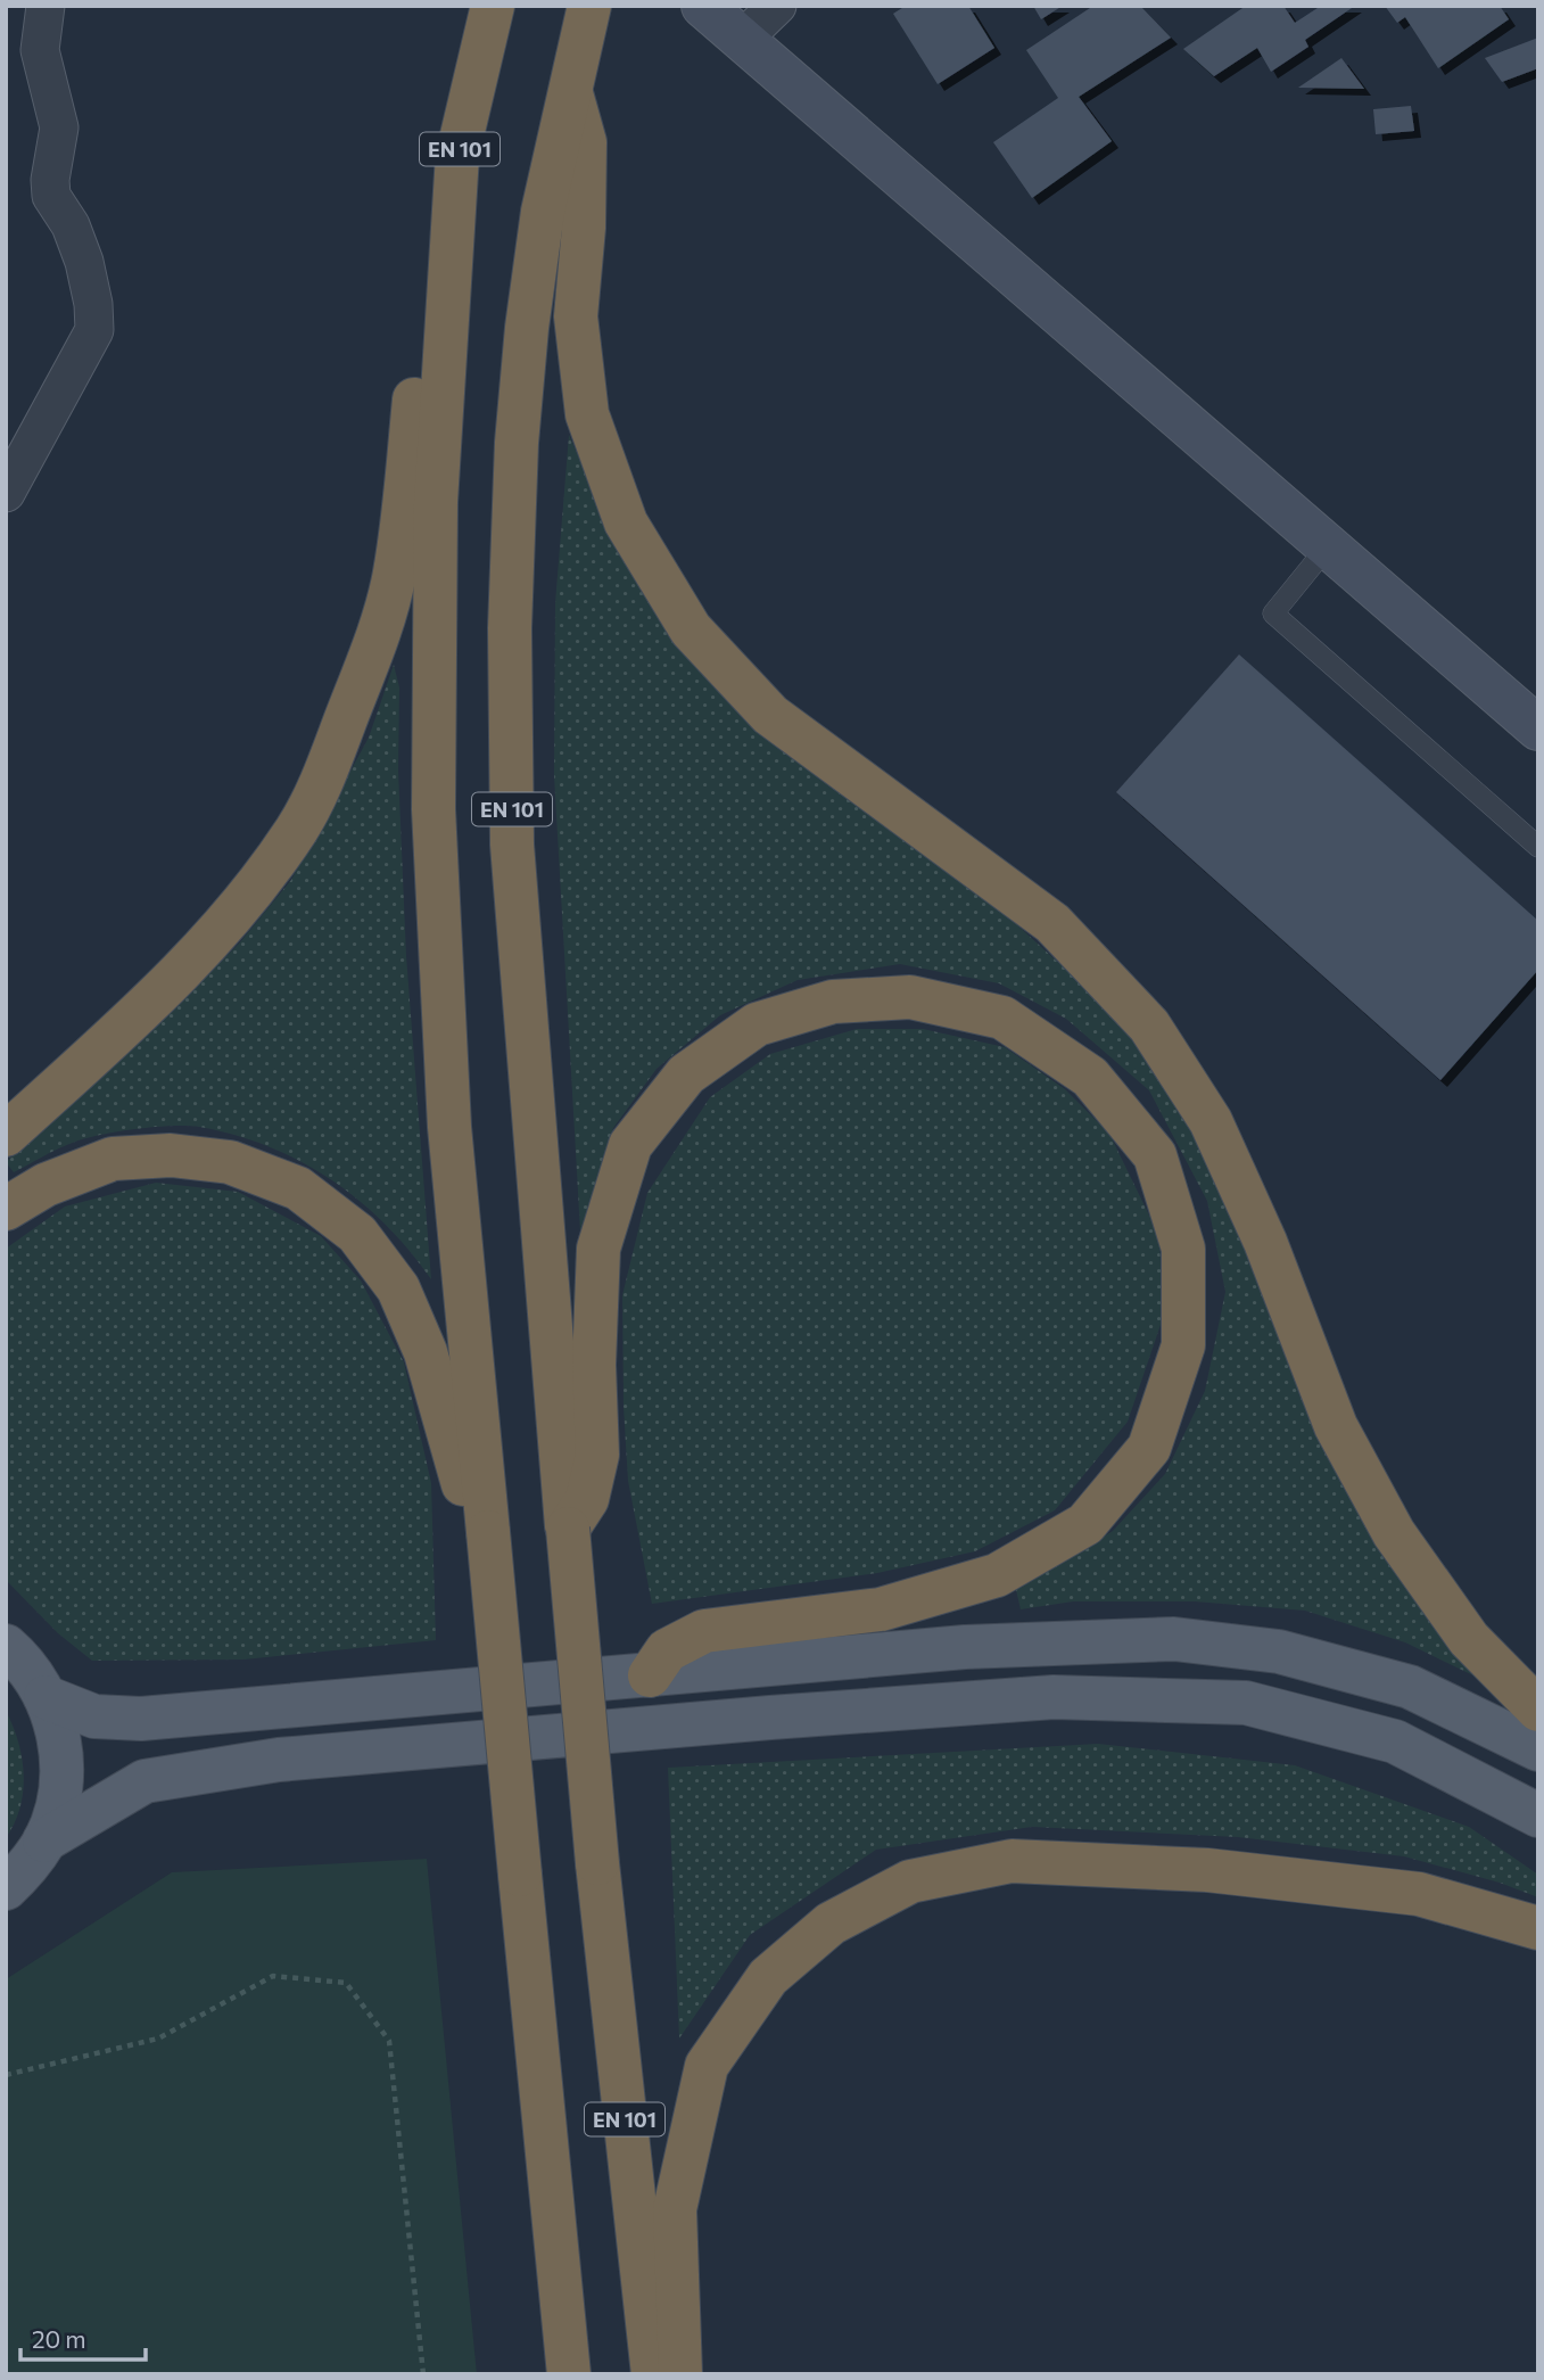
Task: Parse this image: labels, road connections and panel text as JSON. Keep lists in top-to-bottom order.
{
  "streets": {
    "highway": ["EN 101"]
  },
  "scale_bar": "20 m"
}
